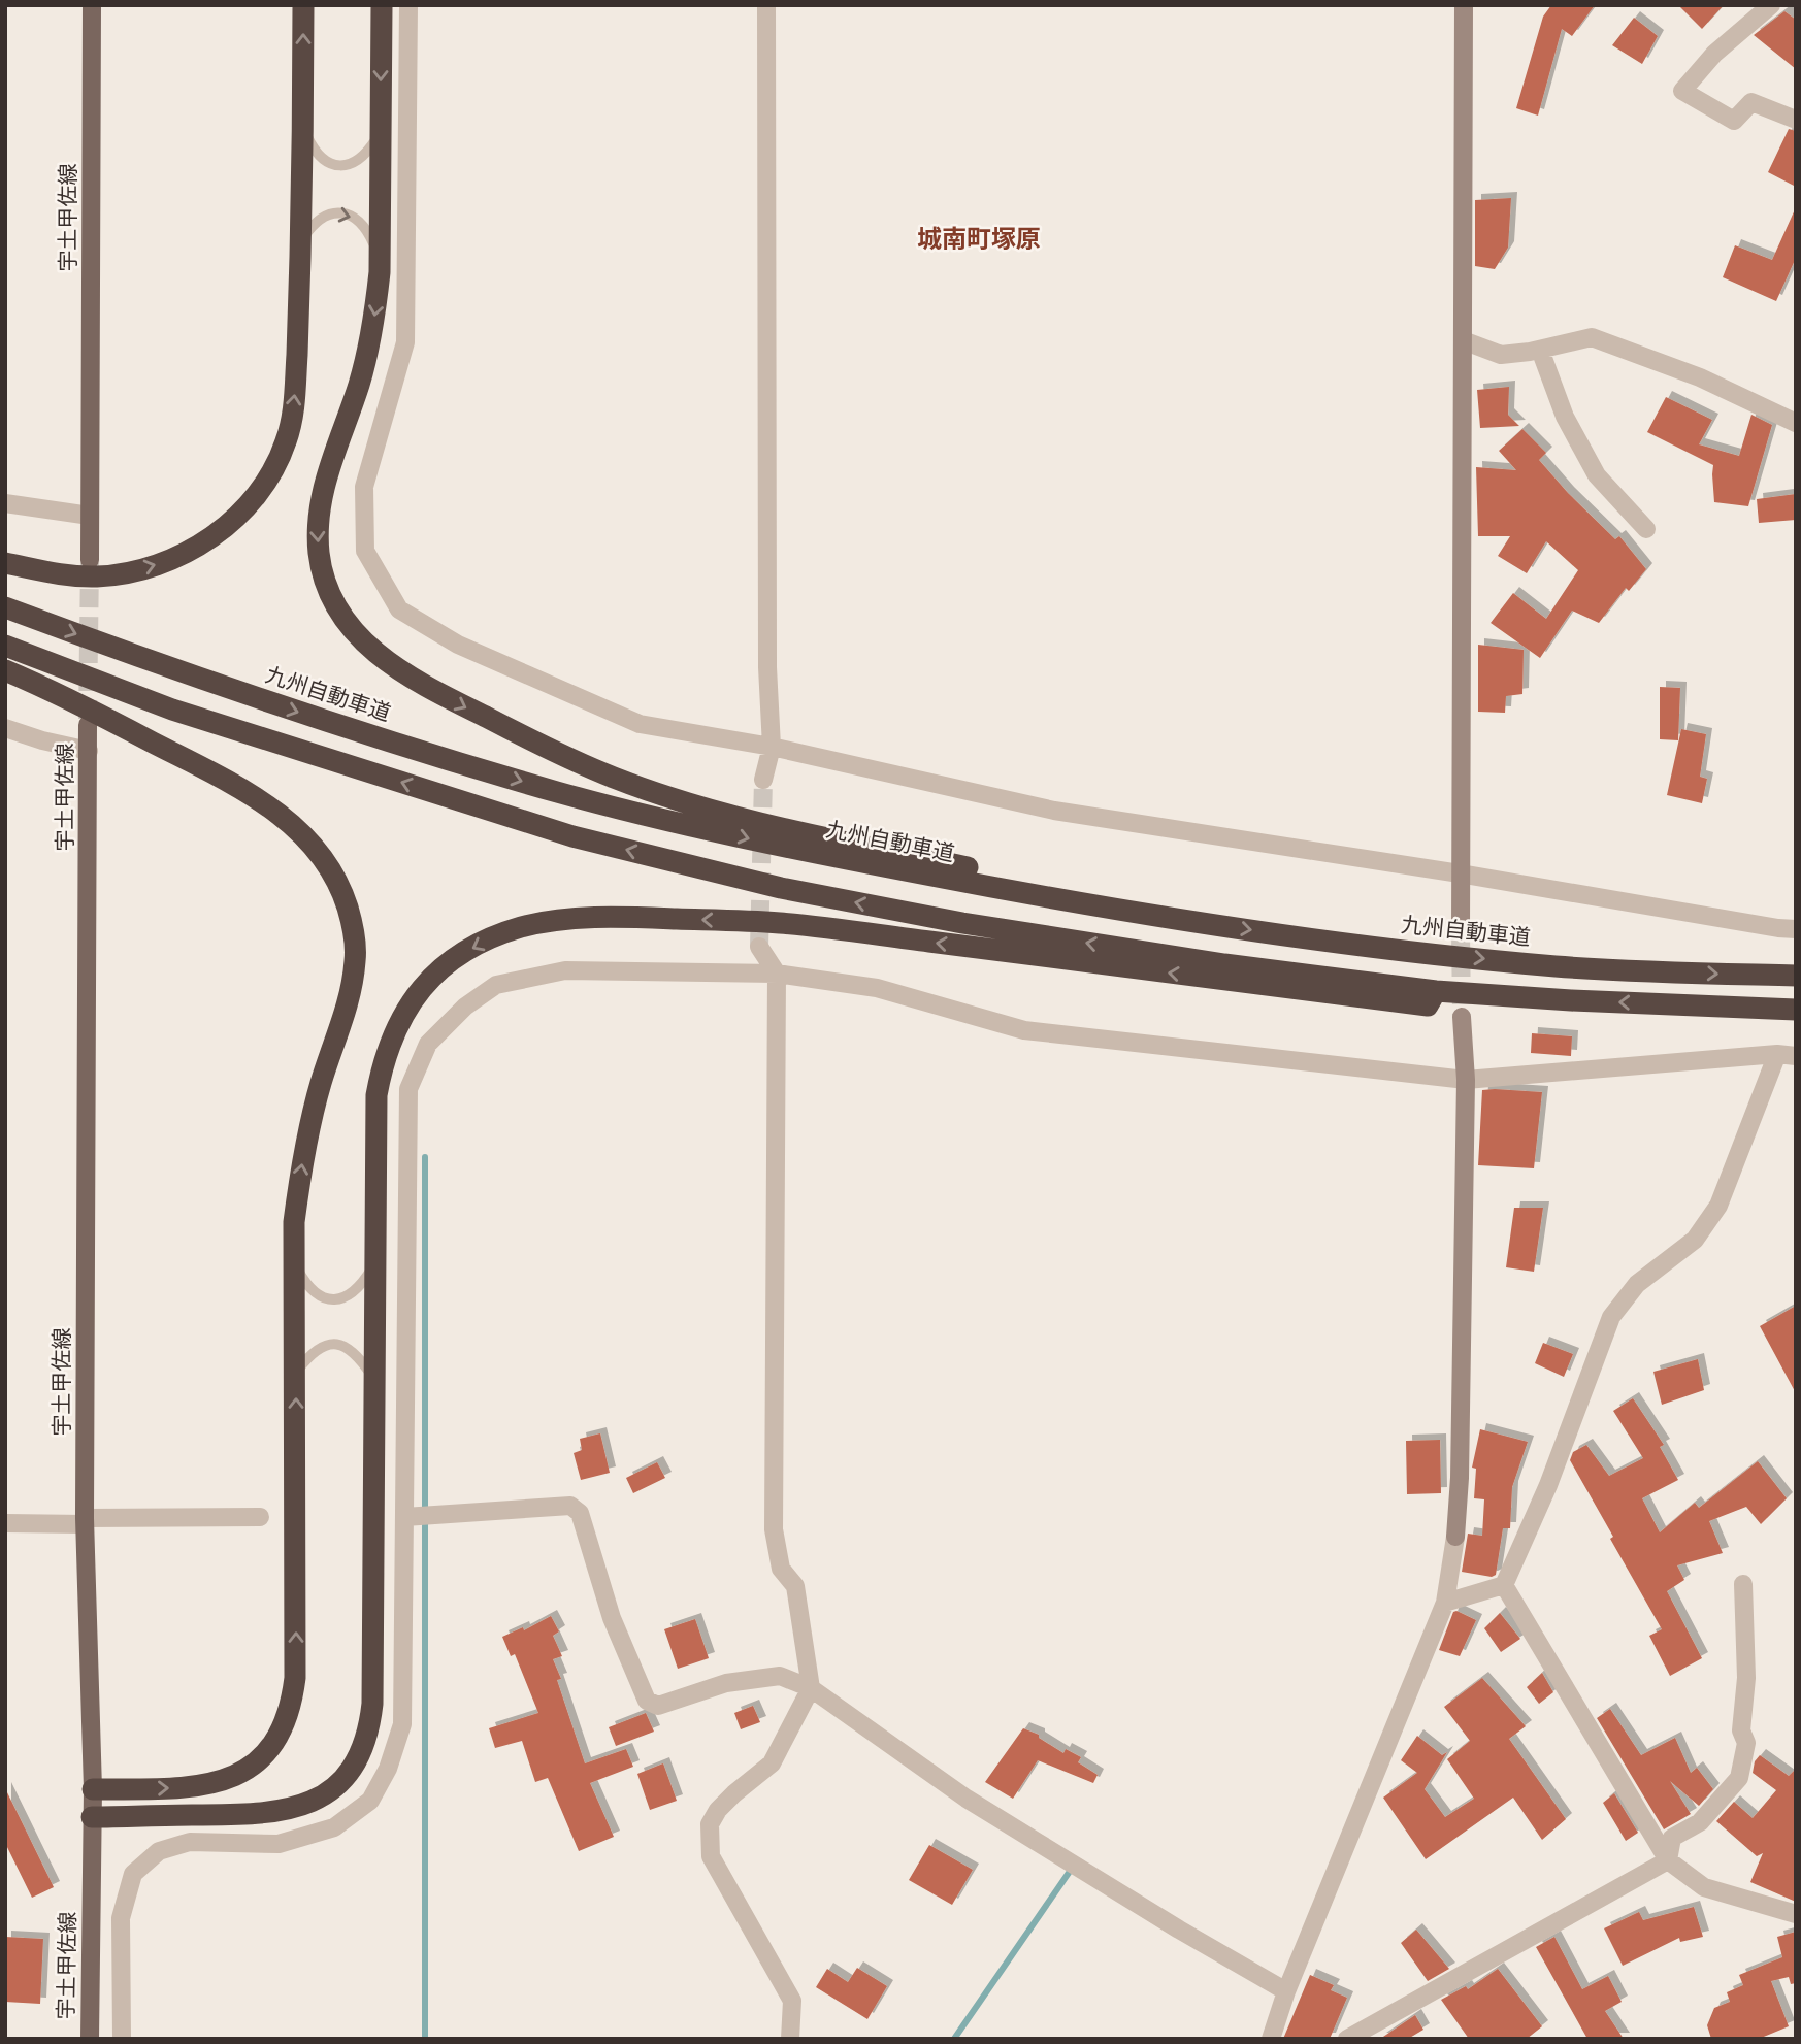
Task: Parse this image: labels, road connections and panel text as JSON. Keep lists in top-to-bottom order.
{
  "streets": {
    "highway": ["九州自動車道"],
    "main road": ["宇土甲佐線"]
  },
  "districts": ["城南町塚原"]
}
